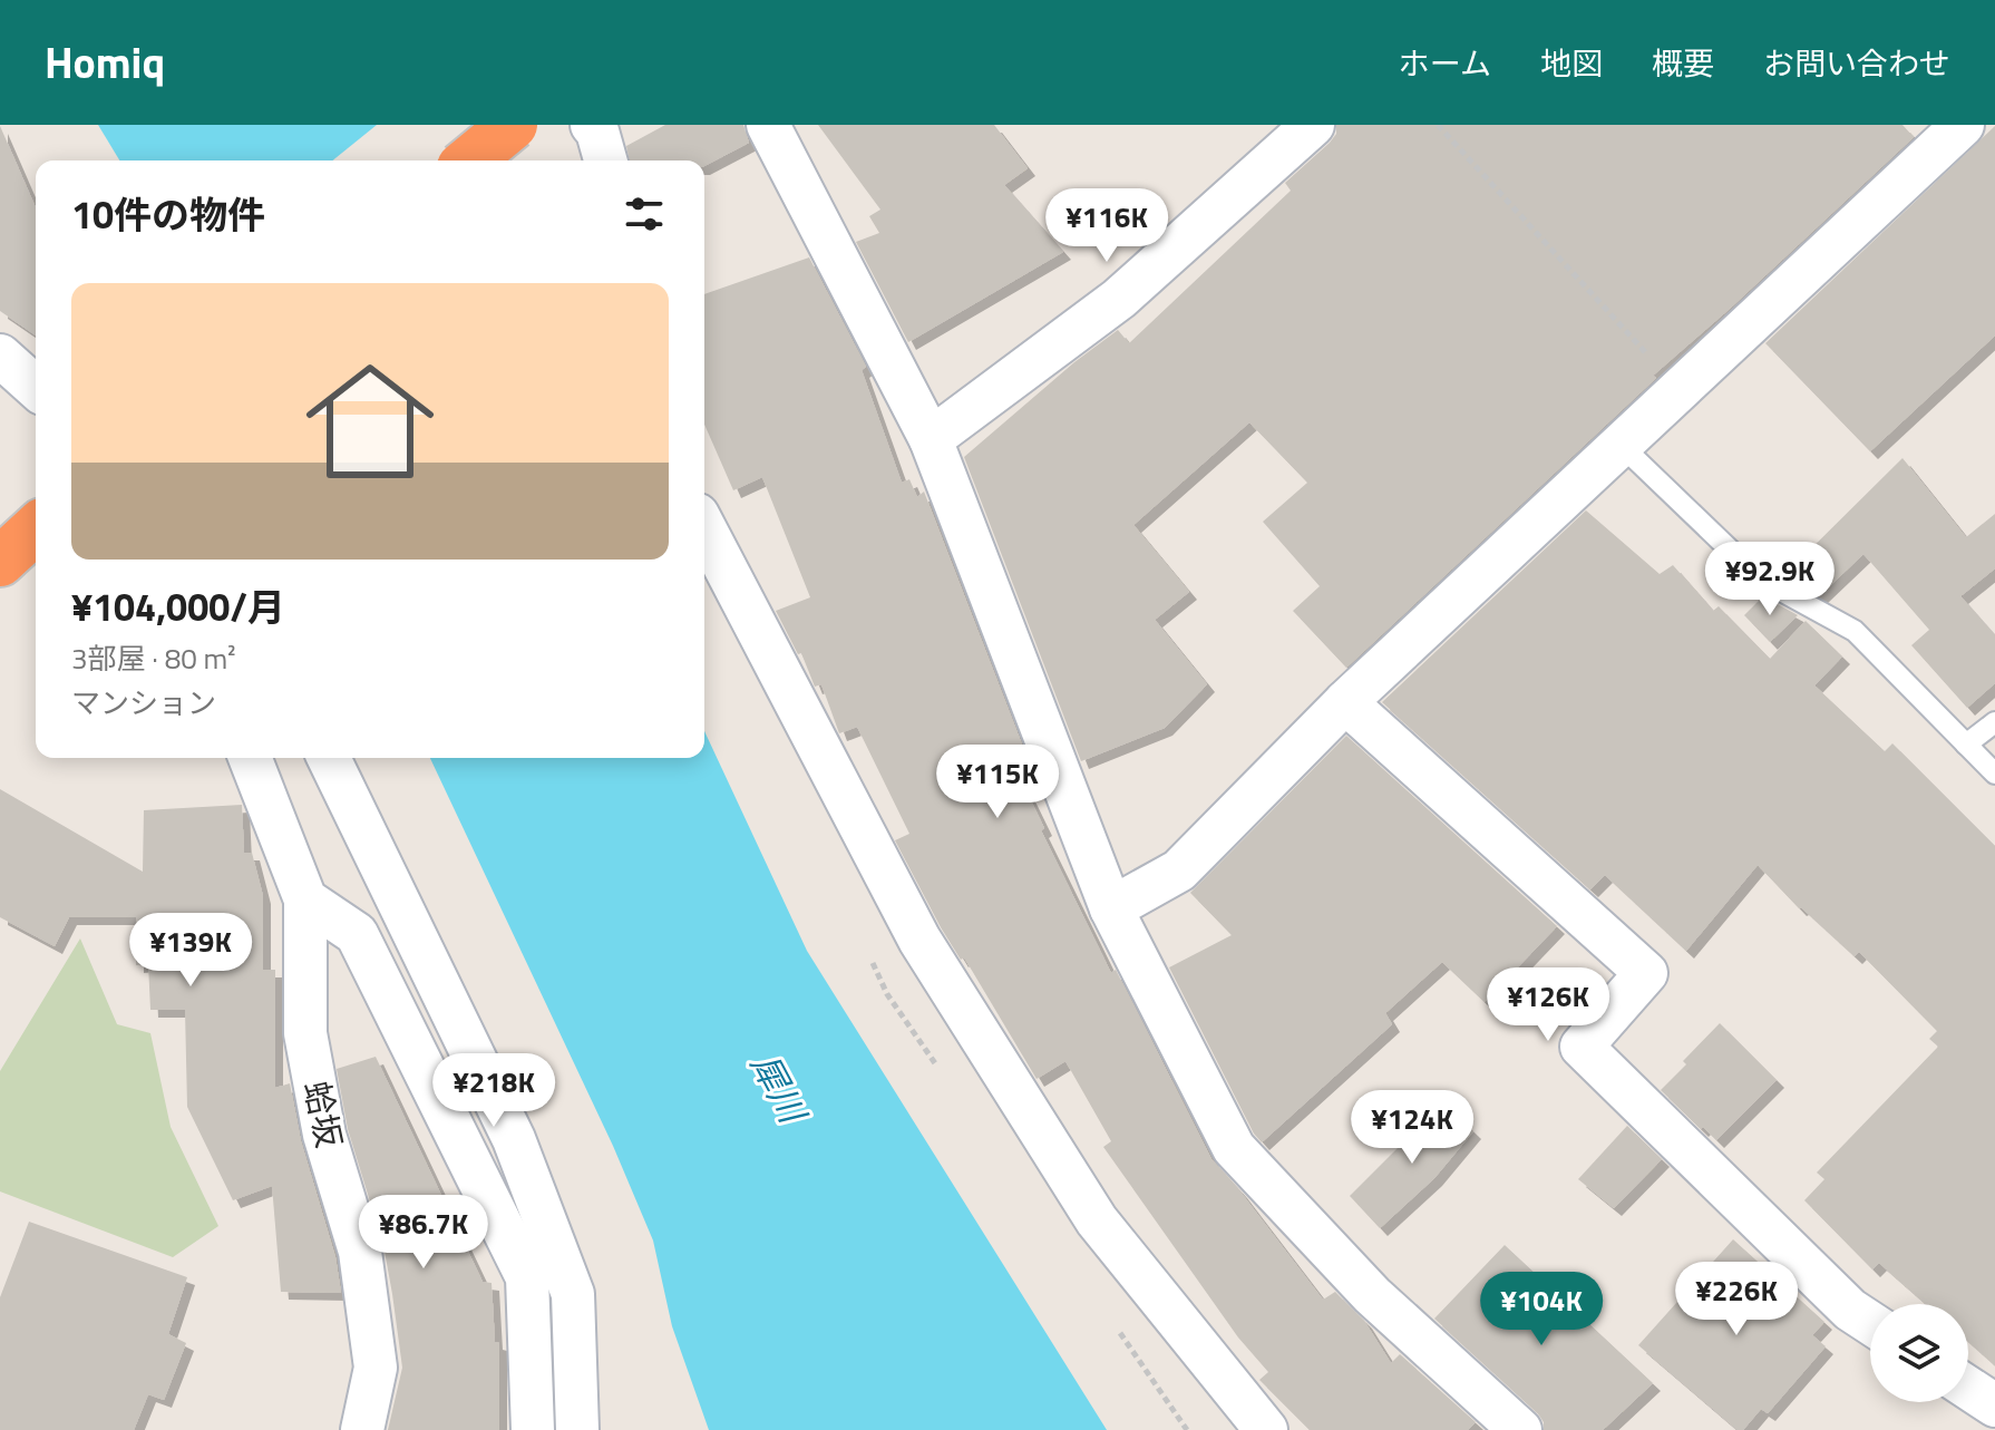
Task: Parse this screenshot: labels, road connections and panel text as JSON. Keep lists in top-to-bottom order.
{
  "streets": {
    "street": ["蛤坂"]
  },
  "water": ["犀川"],
  "page": {
    "header": "Homiq",
    "nav": [
      "ホーム",
      "地図",
      "概要",
      "お問い合わせ"
    ],
    "heading": "10件の物件",
    "price": [
      "¥116K",
      "¥92.9K",
      "¥115K",
      "¥139K",
      "¥126K",
      "¥218K",
      "¥124K",
      "¥86.7K",
      "¥226K",
      "¥104K"
    ],
    "list": [
      {
        "name": "¥104,000/月",
        "note": "3部屋 · 80 m² · マンション"
      }
    ]
  }
}
